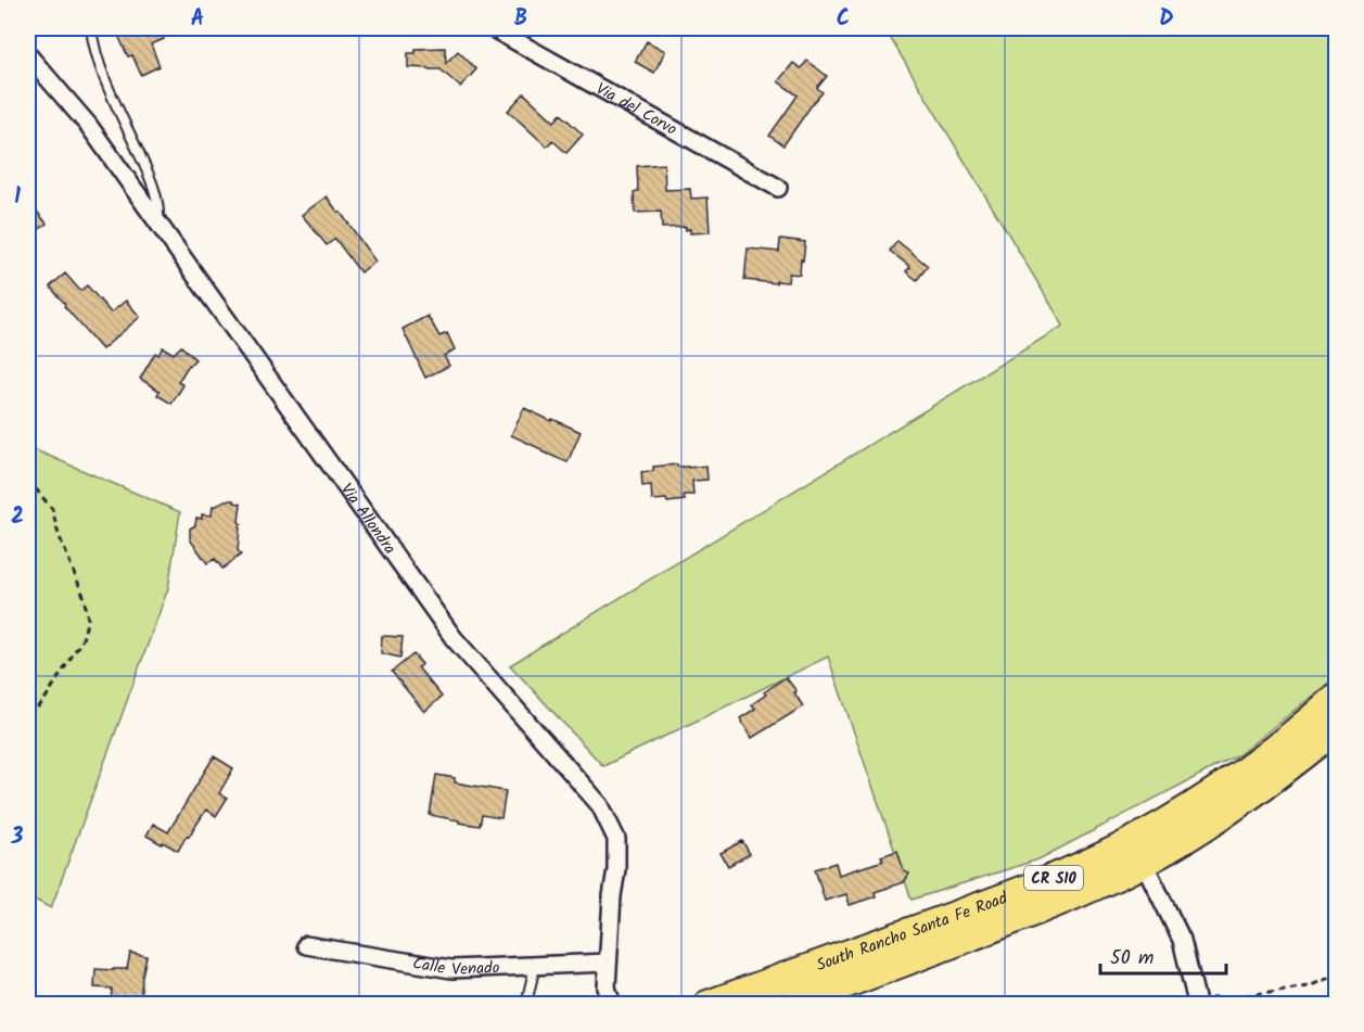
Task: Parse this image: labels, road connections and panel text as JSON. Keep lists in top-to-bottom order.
{
  "streets": {
    "main road": ["CR S10", "South Rancho Santa Fe Road"],
    "street": ["Via del Corvo", "Via Allondra", "Calle Venado"]
  },
  "crossings": [
    ["Via Allondra", "Calle Venado"]
  ],
  "scale_bar": "50 m",
  "grid": {
    "columns": [
      "A",
      "B",
      "C",
      "D"
    ],
    "rows": ["1", "2", "3"]
  }
}
